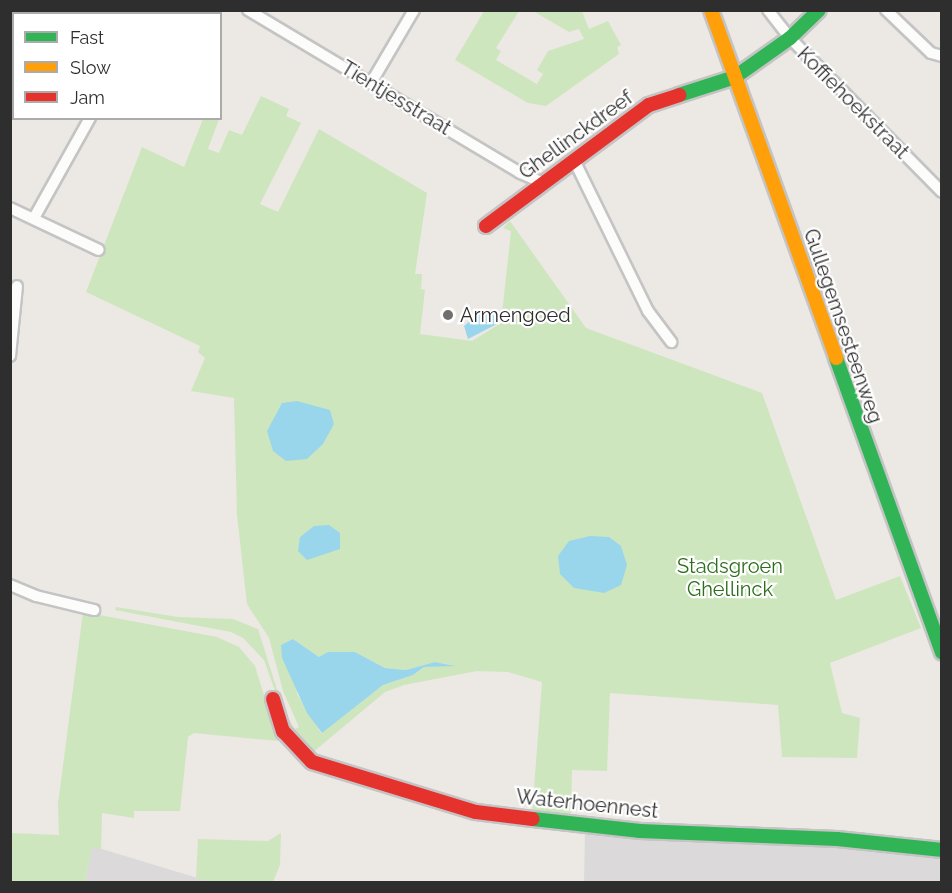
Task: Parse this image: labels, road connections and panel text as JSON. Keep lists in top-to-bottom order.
{
  "streets": {
    "street": [
      "Tientjesstraat",
      "Koffiehoekstraat",
      "Ghellinckdreef",
      "Gullegemsesteenweg",
      "Waterhoennest"
    ]
  },
  "crossings": [
    ["Tientjesstraat", "Ghellinckdreef"],
    ["Koffiehoekstraat", "Ghellinckdreef"],
    ["Ghellinckdreef", "Gullegemsesteenweg"]
  ],
  "parks": ["Stadsgroen Ghellinck"],
  "places": ["Armengoed"],
  "legend": ["Fast", "Slow", "Jam"]
}
